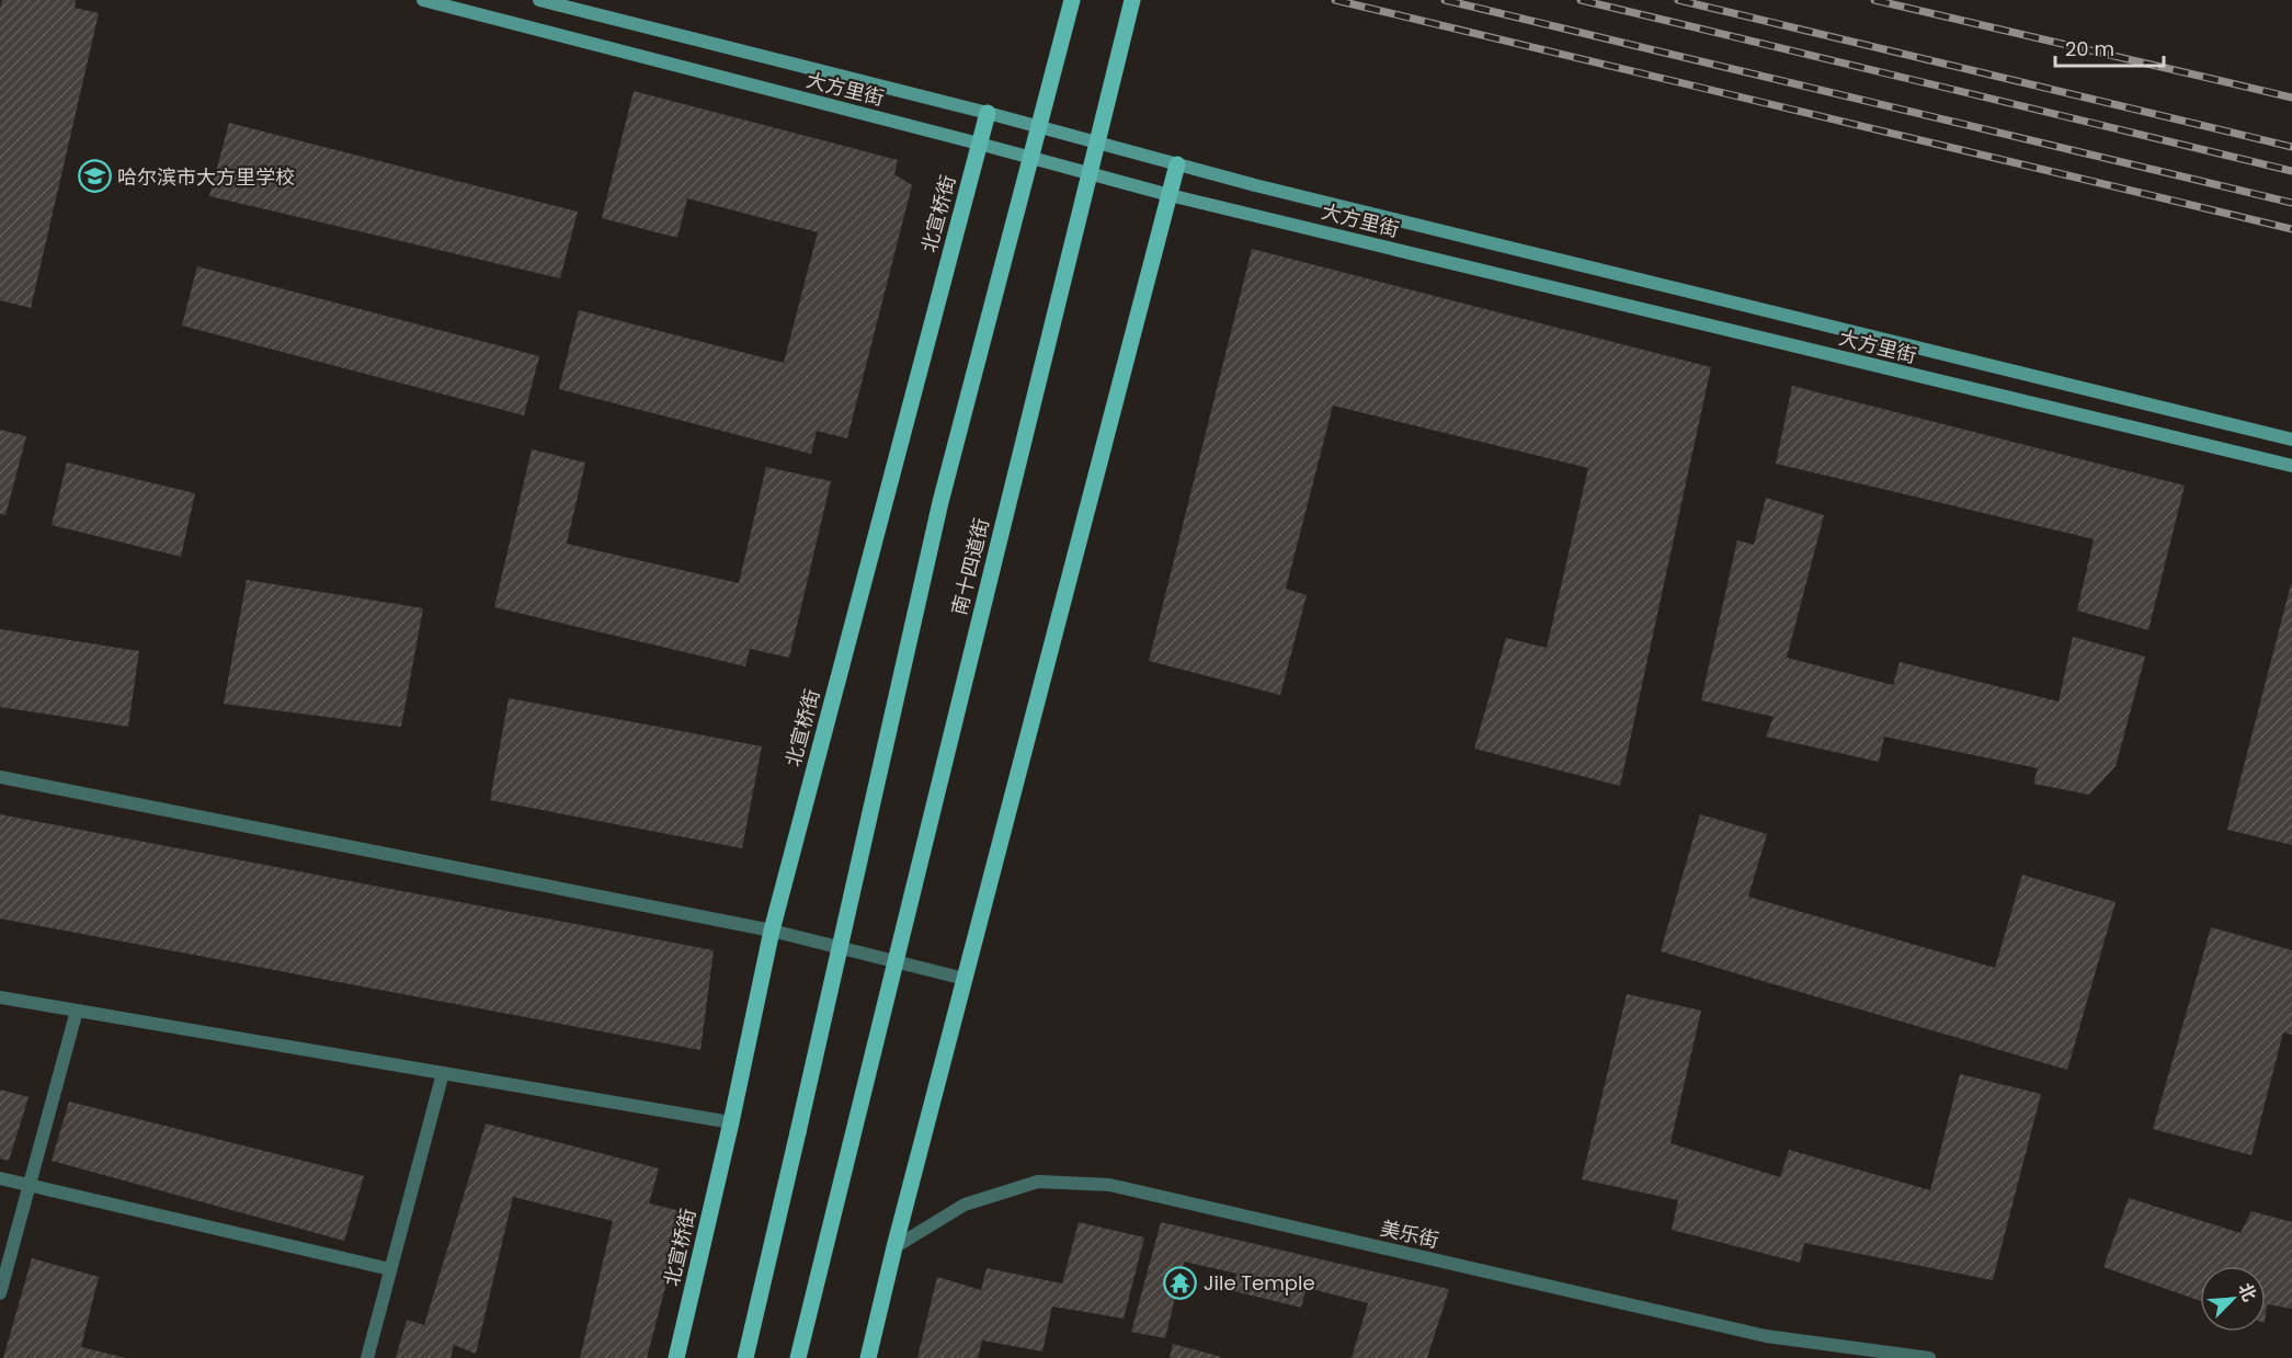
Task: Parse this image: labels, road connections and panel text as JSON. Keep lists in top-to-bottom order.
{
  "streets": {
    "main road": ["大方里街", "北宣桥街", "南十四道街"],
    "street": ["美乐街"]
  },
  "crossings": [
    ["大方里街", "北宣桥街"]
  ],
  "places": {
    "school or university": ["哈尔滨市大方里学校"],
    "temple": ["Jile Temple"]
  },
  "scale_bar": "20 m",
  "north": "top right"
}
